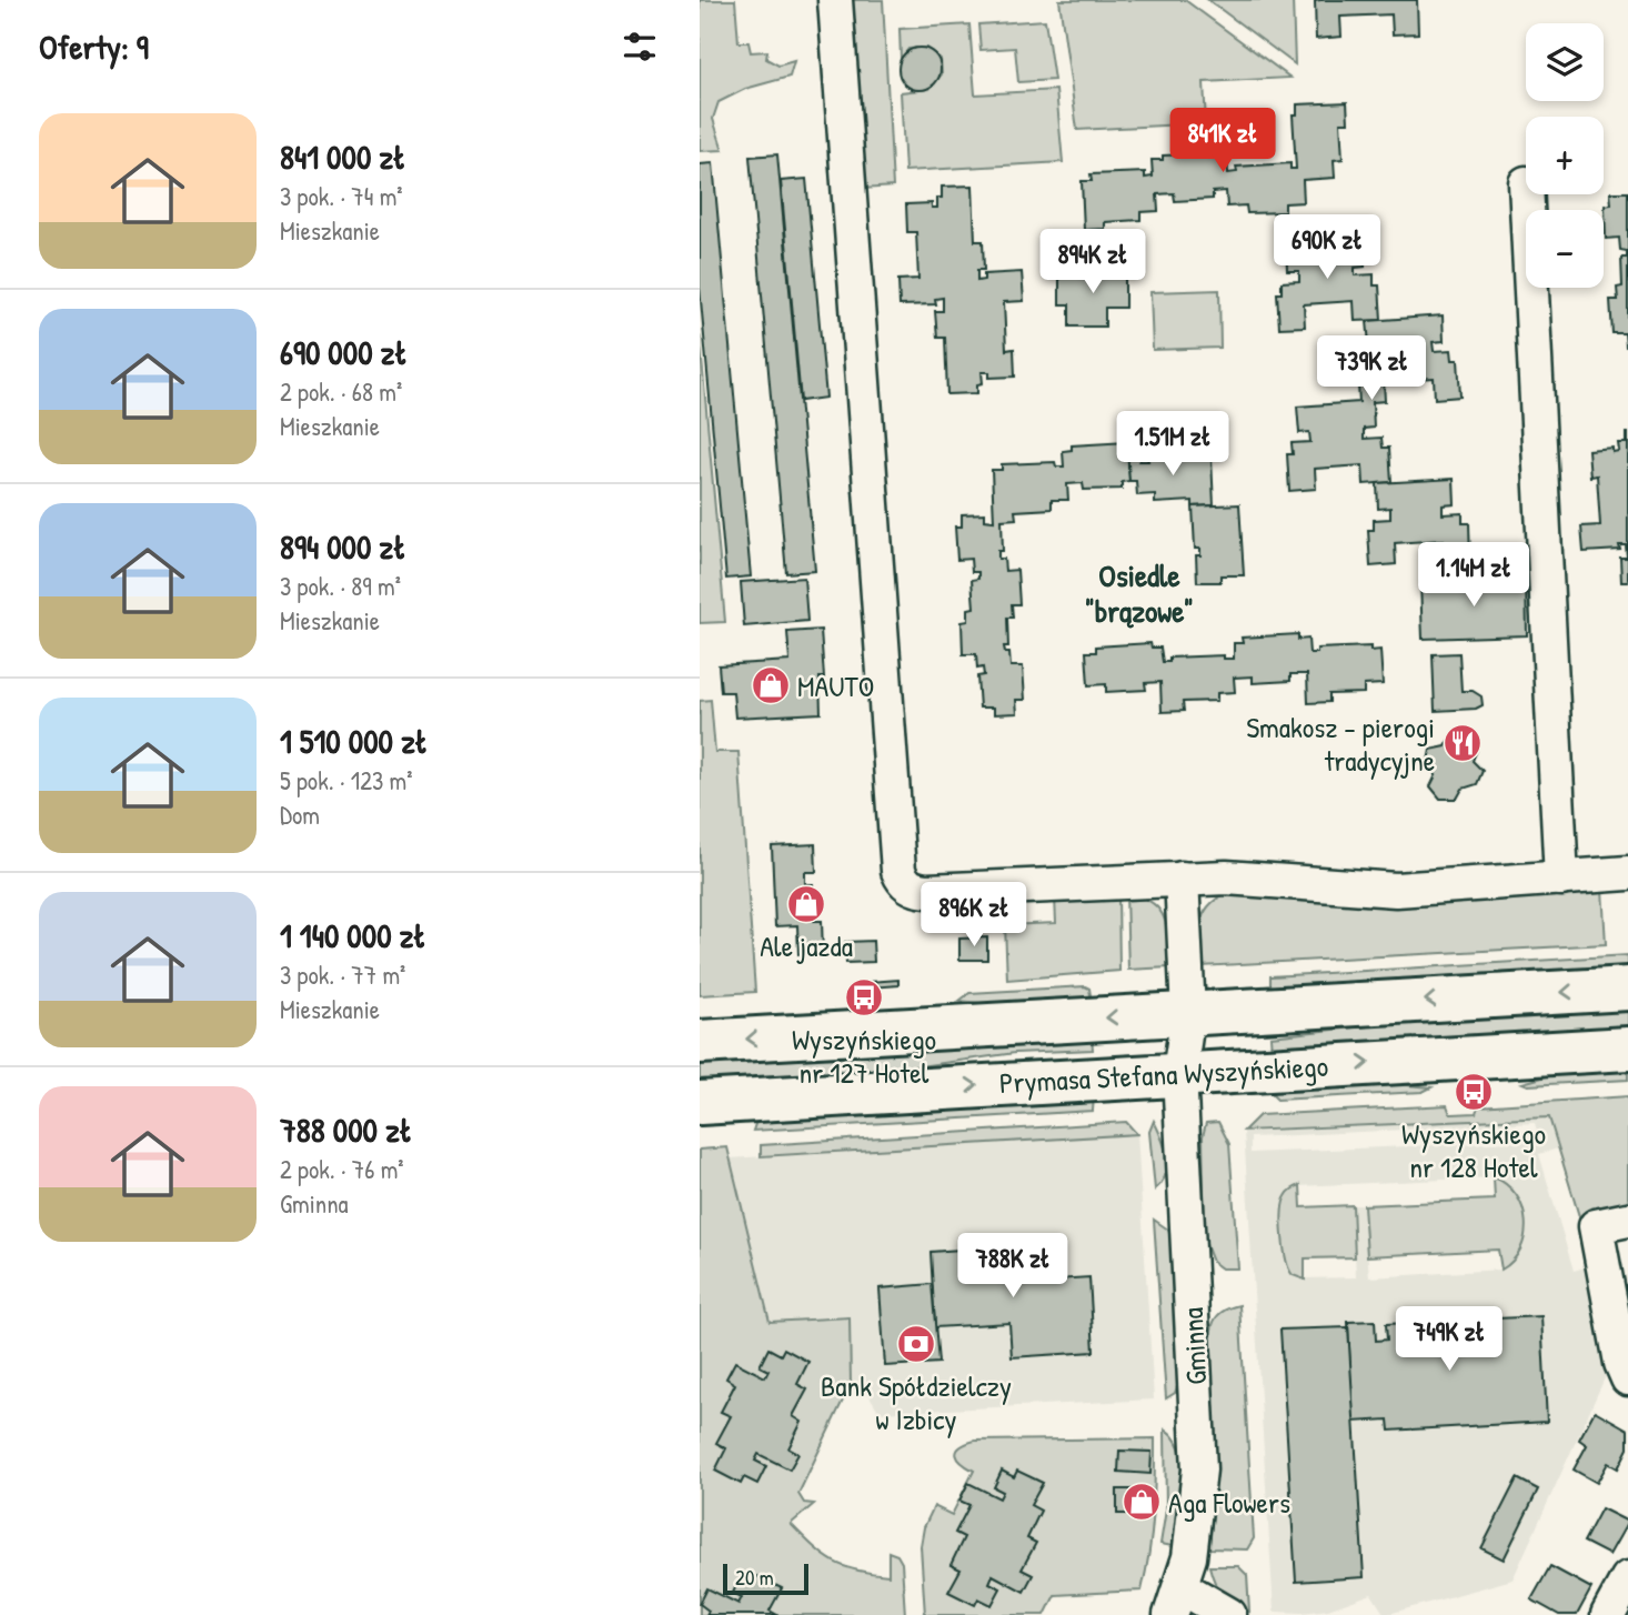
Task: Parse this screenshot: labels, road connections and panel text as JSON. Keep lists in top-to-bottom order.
{
  "streets": {
    "main road": ["Prymasa Stefana Wyszyńskiego"],
    "street": ["Gminna"]
  },
  "crossings": [
    ["Prymasa Stefana Wyszyńskiego", "Gminna"]
  ],
  "districts": ["Osiedle \"brązowe\""],
  "places": {
    "shop": ["MAUTO", "Ale jazda", "Aga Flowers"],
    "restaurant": ["Smakosz - pierogi tradycyjne"],
    "bus stop": ["Wyszyńskiego nr 127 Hotel", "Wyszyńskiego nr 128 Hotel"],
    "bank": ["Bank Spółdzielczy w Izbicy"]
  },
  "scale_bar": "20 m",
  "page": {
    "heading": "Oferty: 9",
    "map_buttons": ["+", "−"],
    "list": [
      {
        "name": "841 000 zł",
        "note": "3 pok. · 74 m² · Mieszkanie"
      },
      {
        "name": "690 000 zł",
        "note": "2 pok. · 68 m² · Mieszkanie"
      },
      {
        "name": "894 000 zł",
        "note": "3 pok. · 89 m² · Mieszkanie"
      },
      {
        "name": "1 510 000 zł",
        "note": "5 pok. · 123 m² · Dom"
      },
      {
        "name": "1 140 000 zł",
        "note": "3 pok. · 77 m² · Mieszkanie"
      },
      {
        "name": "788 000 zł",
        "note": "2 pok. · 76 m² · Gminna"
      }
    ],
    "price": [
      "841K zł",
      "690K zł",
      "894K zł",
      "739K zł",
      "1.51M zł",
      "1.14M zł",
      "896K zł",
      "788K zł",
      "749K zł"
    ],
    "scale": "20 m"
  }
}
